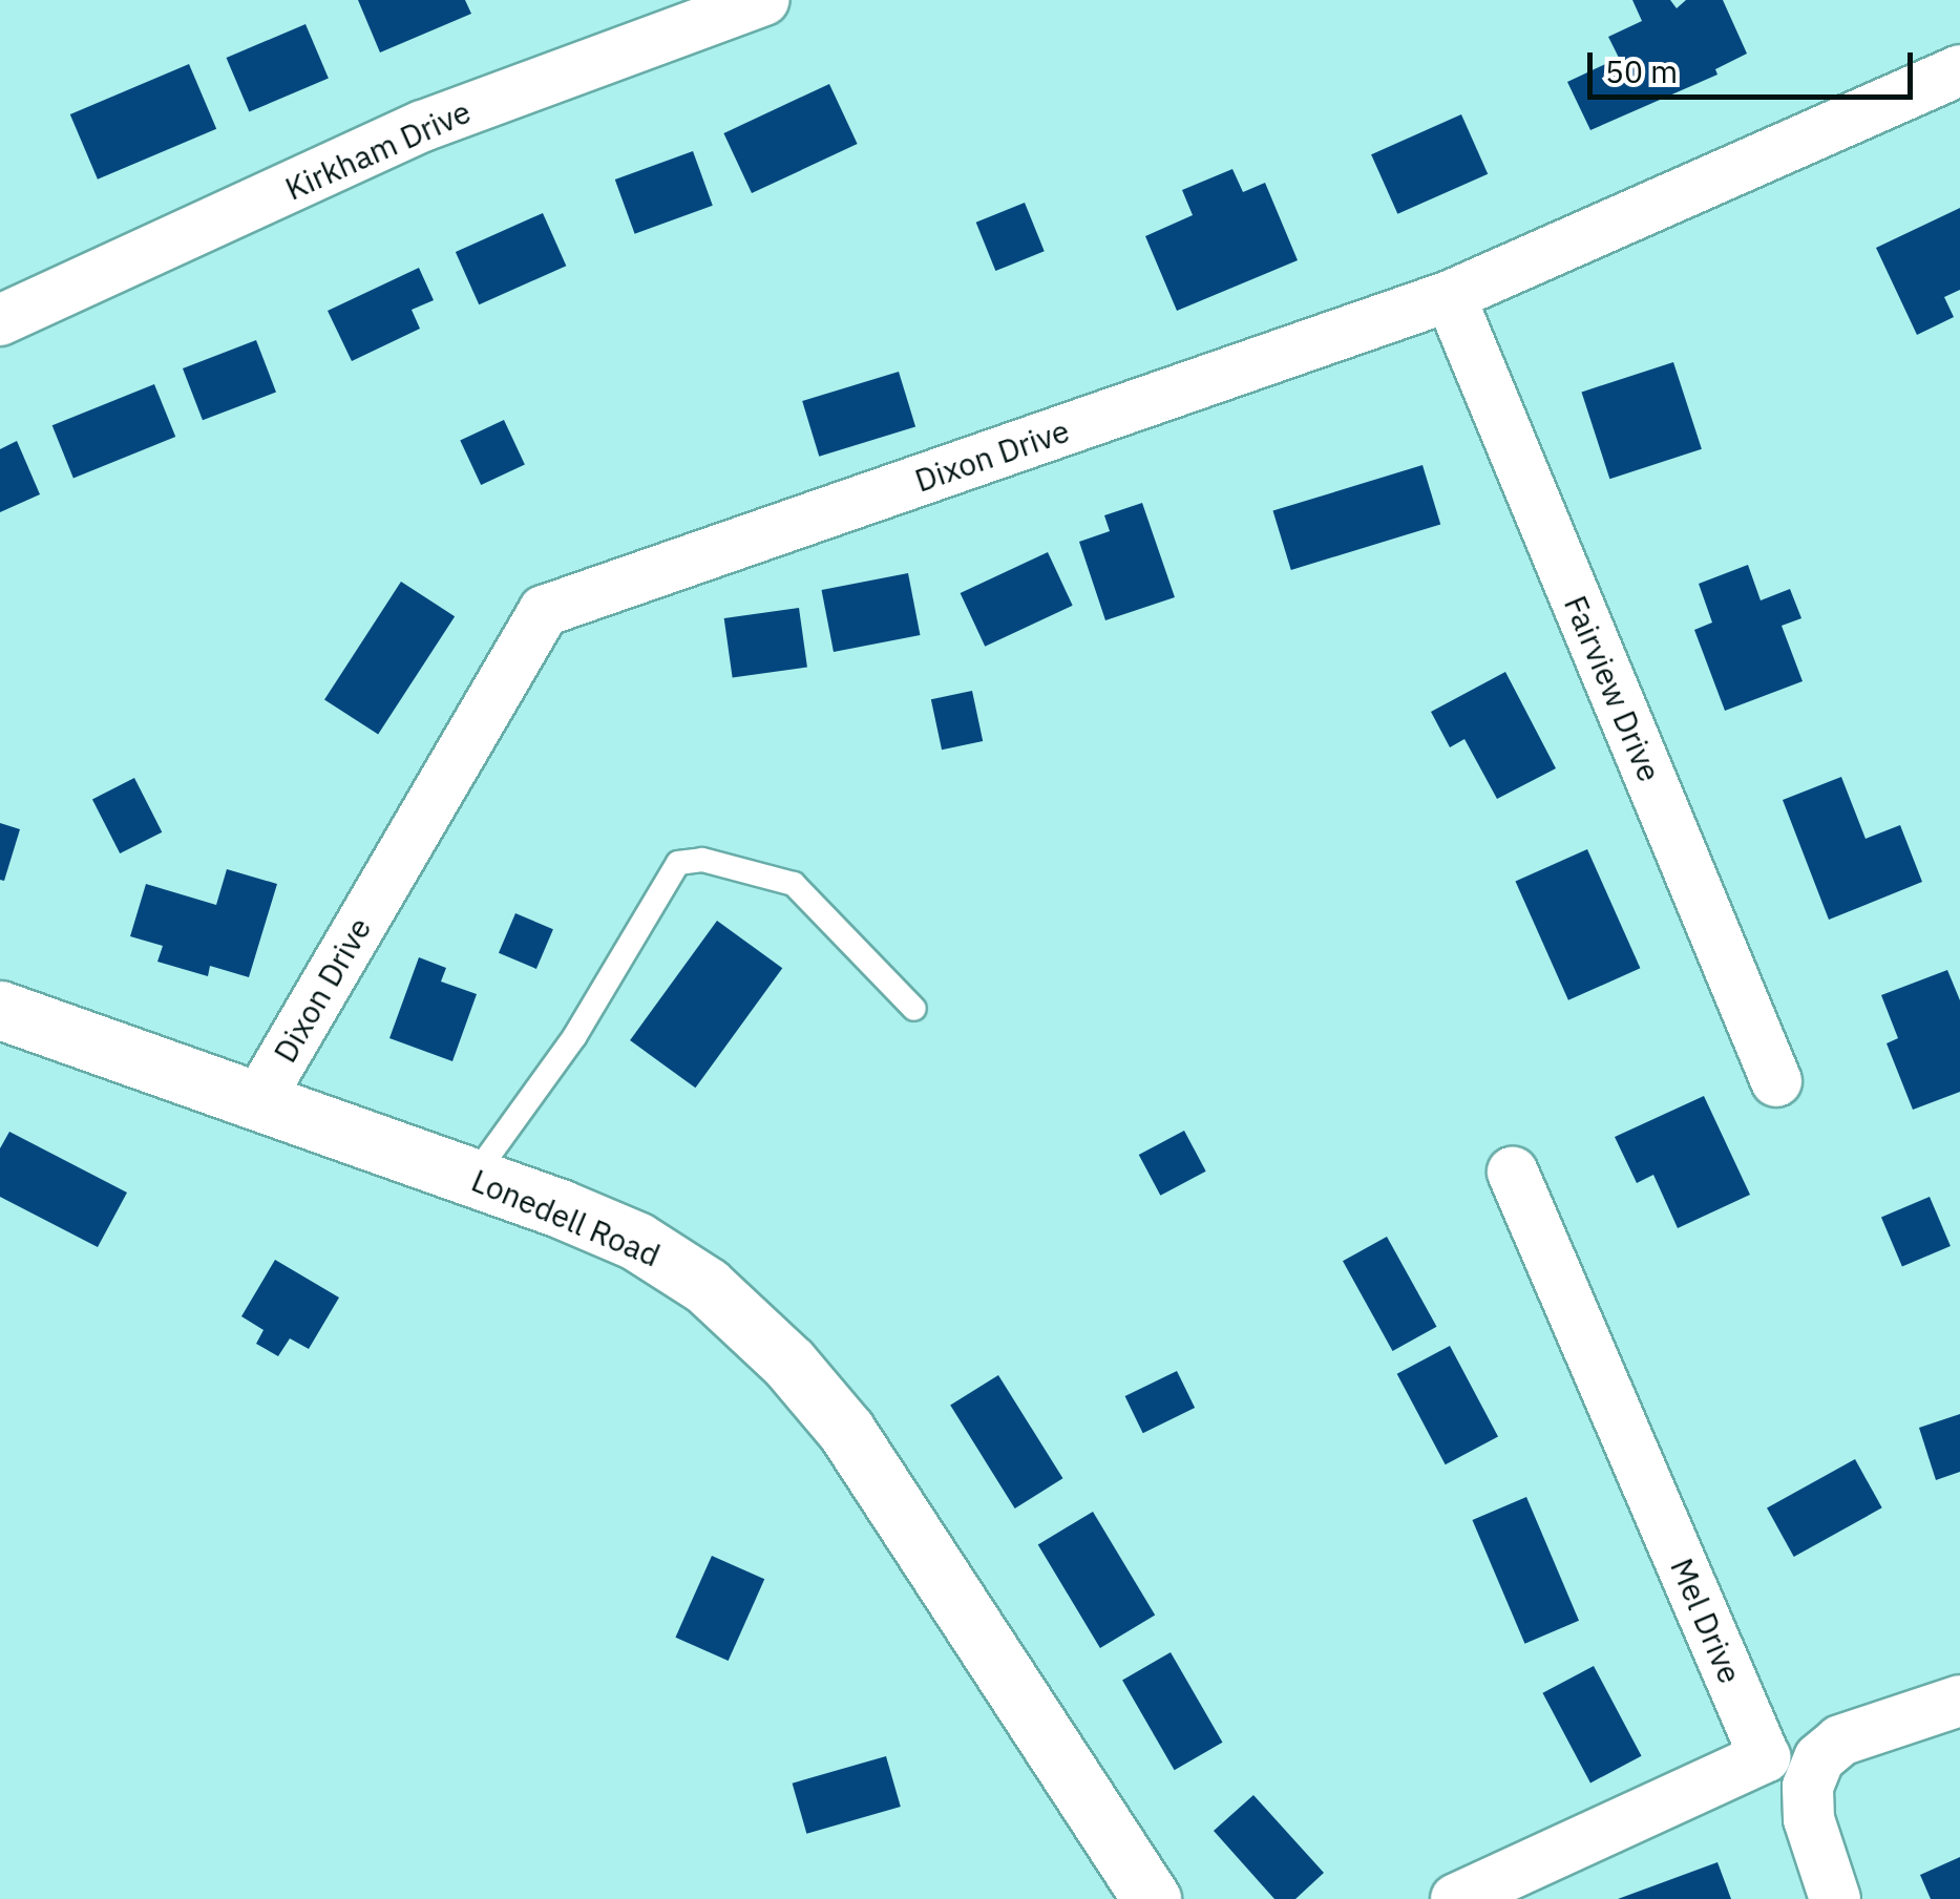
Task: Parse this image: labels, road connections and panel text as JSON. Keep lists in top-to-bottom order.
{
  "streets": {
    "street": [
      "Kirkham Drive",
      "Dixon Drive",
      "Fairview Drive",
      "Lonedell Road",
      "Mel Drive"
    ]
  },
  "crossings": [
    ["Dixon Drive", "Fairview Drive"],
    ["Dixon Drive", "Lonedell Road"]
  ],
  "scale_bar": "50 m"
}
